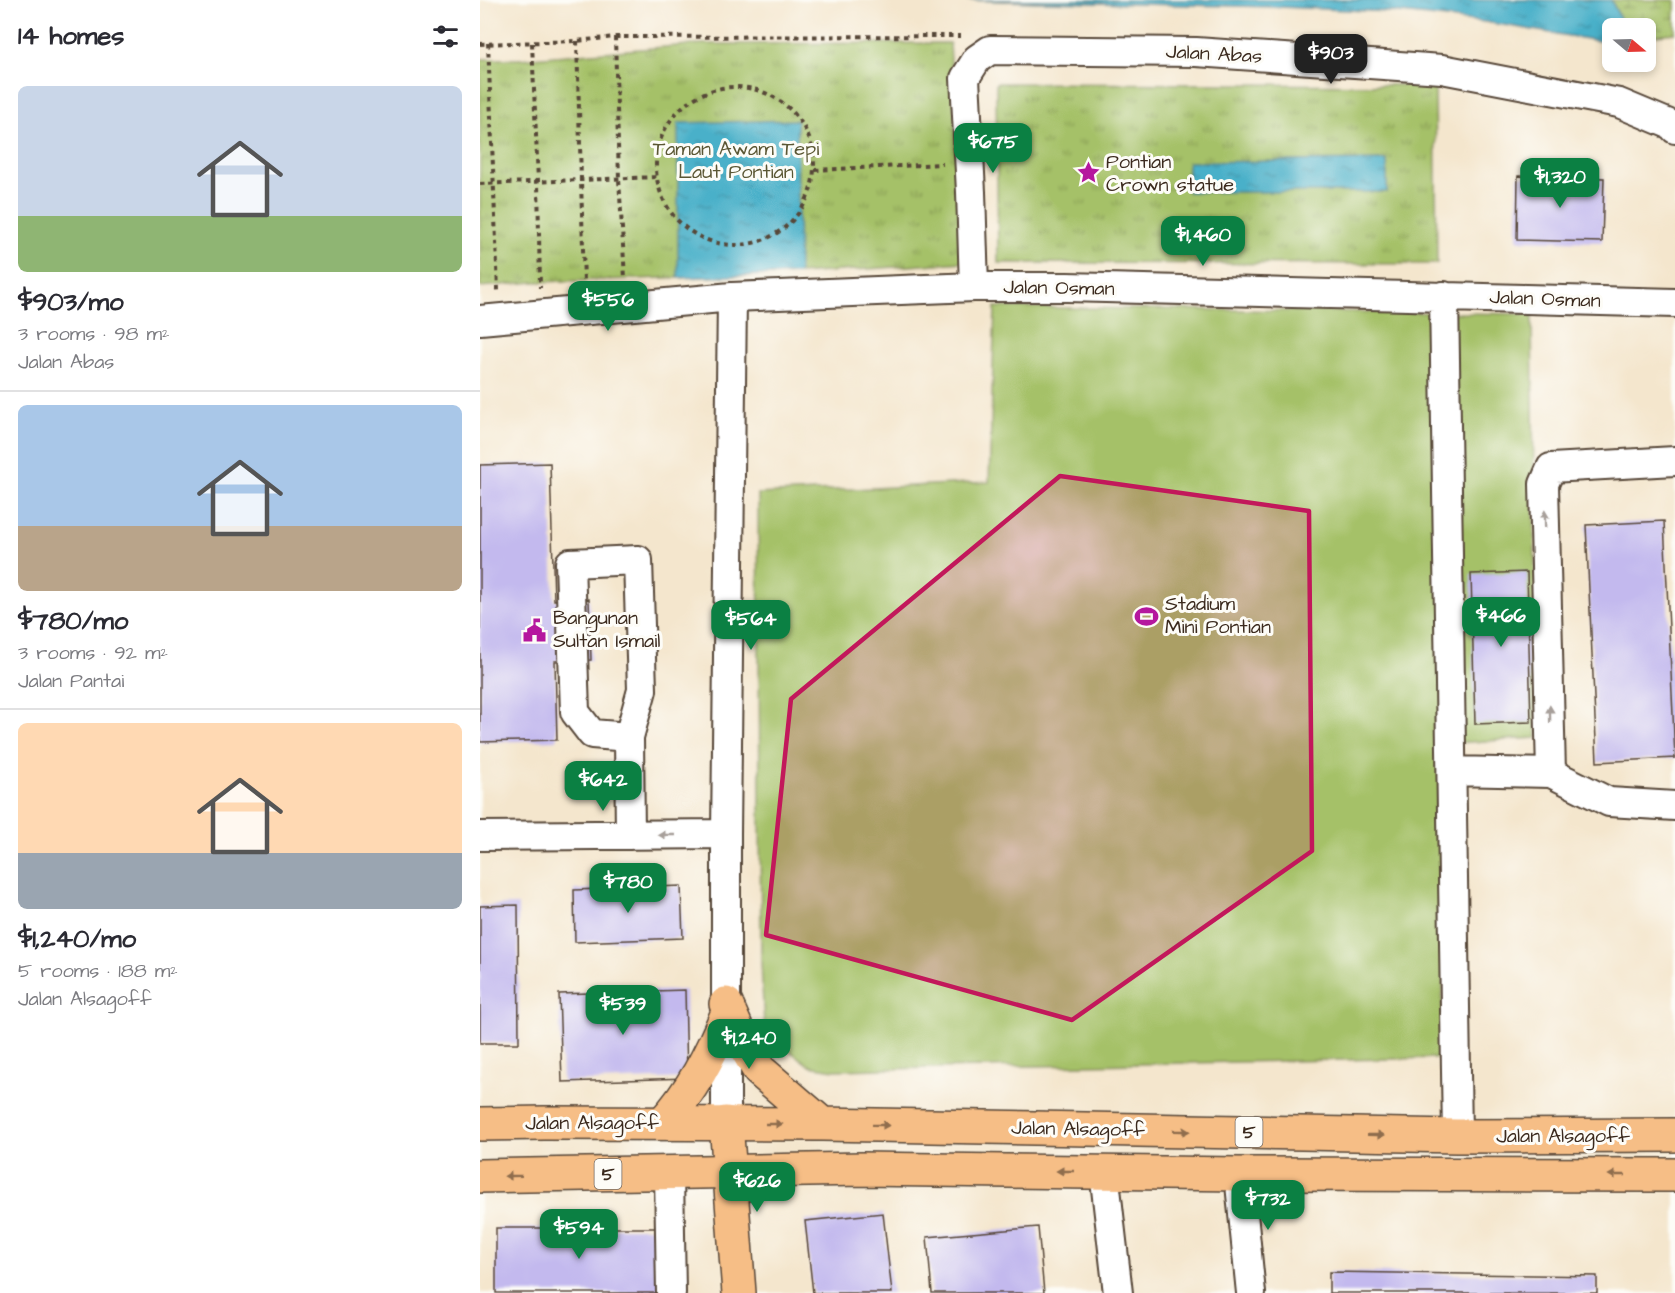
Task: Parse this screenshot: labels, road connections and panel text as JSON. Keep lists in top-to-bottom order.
{
  "streets": {
    "main road": ["Jalan Alsagoff", "5"],
    "street": ["Jalan Abas", "Jalan Osman"]
  },
  "crossings": [
    ["Jalan Abas", "Jalan Osman"]
  ],
  "parks": ["Taman Awam Tepi Laut Pontian"],
  "places": {
    "place": ["Pontian Crown statue"],
    "sports": ["Stadium Mini Pontian"],
    "public building": ["Bangunan Sultan Ismail"]
  },
  "north": "right",
  "page": {
    "heading": "14 homes",
    "price": [
      "$903",
      "$675",
      "$1,320",
      "$1,460",
      "$556",
      "$466",
      "$564",
      "$642",
      "$780",
      "$539",
      "$1,240",
      "$626",
      "$732",
      "$594"
    ],
    "list": [
      {
        "name": "$903/mo",
        "note": "3 rooms · 98 m² · Jalan Abas"
      },
      {
        "name": "$780/mo",
        "note": "3 rooms · 92 m² · Jalan Pantai"
      },
      {
        "name": "$1,240/mo",
        "note": "5 rooms · 188 m² · Jalan Alsagoff"
      }
    ]
  }
}
